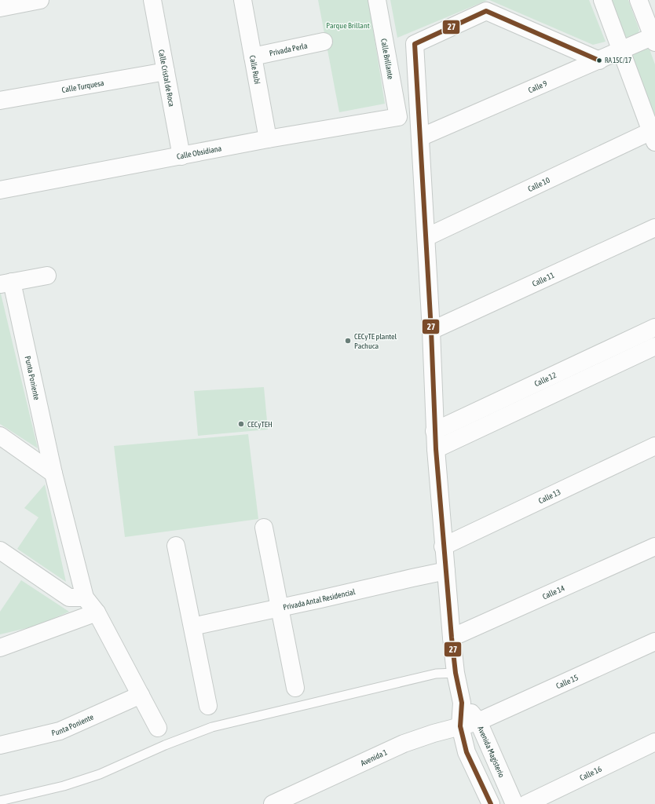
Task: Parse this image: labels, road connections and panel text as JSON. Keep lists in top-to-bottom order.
{
  "streets": {
    "street": [
      "Privada Perla",
      "Calle Brillante",
      "Calle Rubí",
      "Calle Cristal de Roca",
      "Calle Turquesa",
      "Calle 9",
      "Calle Obsidiana",
      "Calle 10",
      "Calle 11",
      "Punta Poniente",
      "Calle 12",
      "Calle 13",
      "Calle 14",
      "Privada Antal Residencial",
      "Calle 15",
      "Avenida Magisterio",
      "Avenida 1",
      "Calle 16"
    ]
  },
  "crossings": [
    ["Privada Perla", "Calle Rubí"],
    ["Calle Brillante", "Calle Obsidiana"],
    ["Calle Rubí", "Calle Obsidiana"],
    ["Calle Cristal de Roca", "Calle Turquesa"],
    ["Calle Cristal de Roca", "Calle Obsidiana"],
    ["Calle 9", "Avenida Magisterio"],
    ["Calle 10", "Avenida Magisterio"],
    ["Calle 11", "Avenida Magisterio"],
    ["Calle 12", "Avenida Magisterio"],
    ["Calle 13", "Avenida Magisterio"],
    ["Calle 14", "Avenida Magisterio"],
    ["Privada Antal Residencial", "Avenida Magisterio"],
    ["Calle 15", "Avenida Magisterio"],
    ["Calle 15", "Avenida 1"],
    ["Avenida Magisterio", "Avenida 1"]
  ],
  "parks": ["Parque Brillant"],
  "places": ["RA 15C/17", "CECyTE plantel Pachuca", "CECyTEH"],
  "lines": ["transit line 27"]
}
